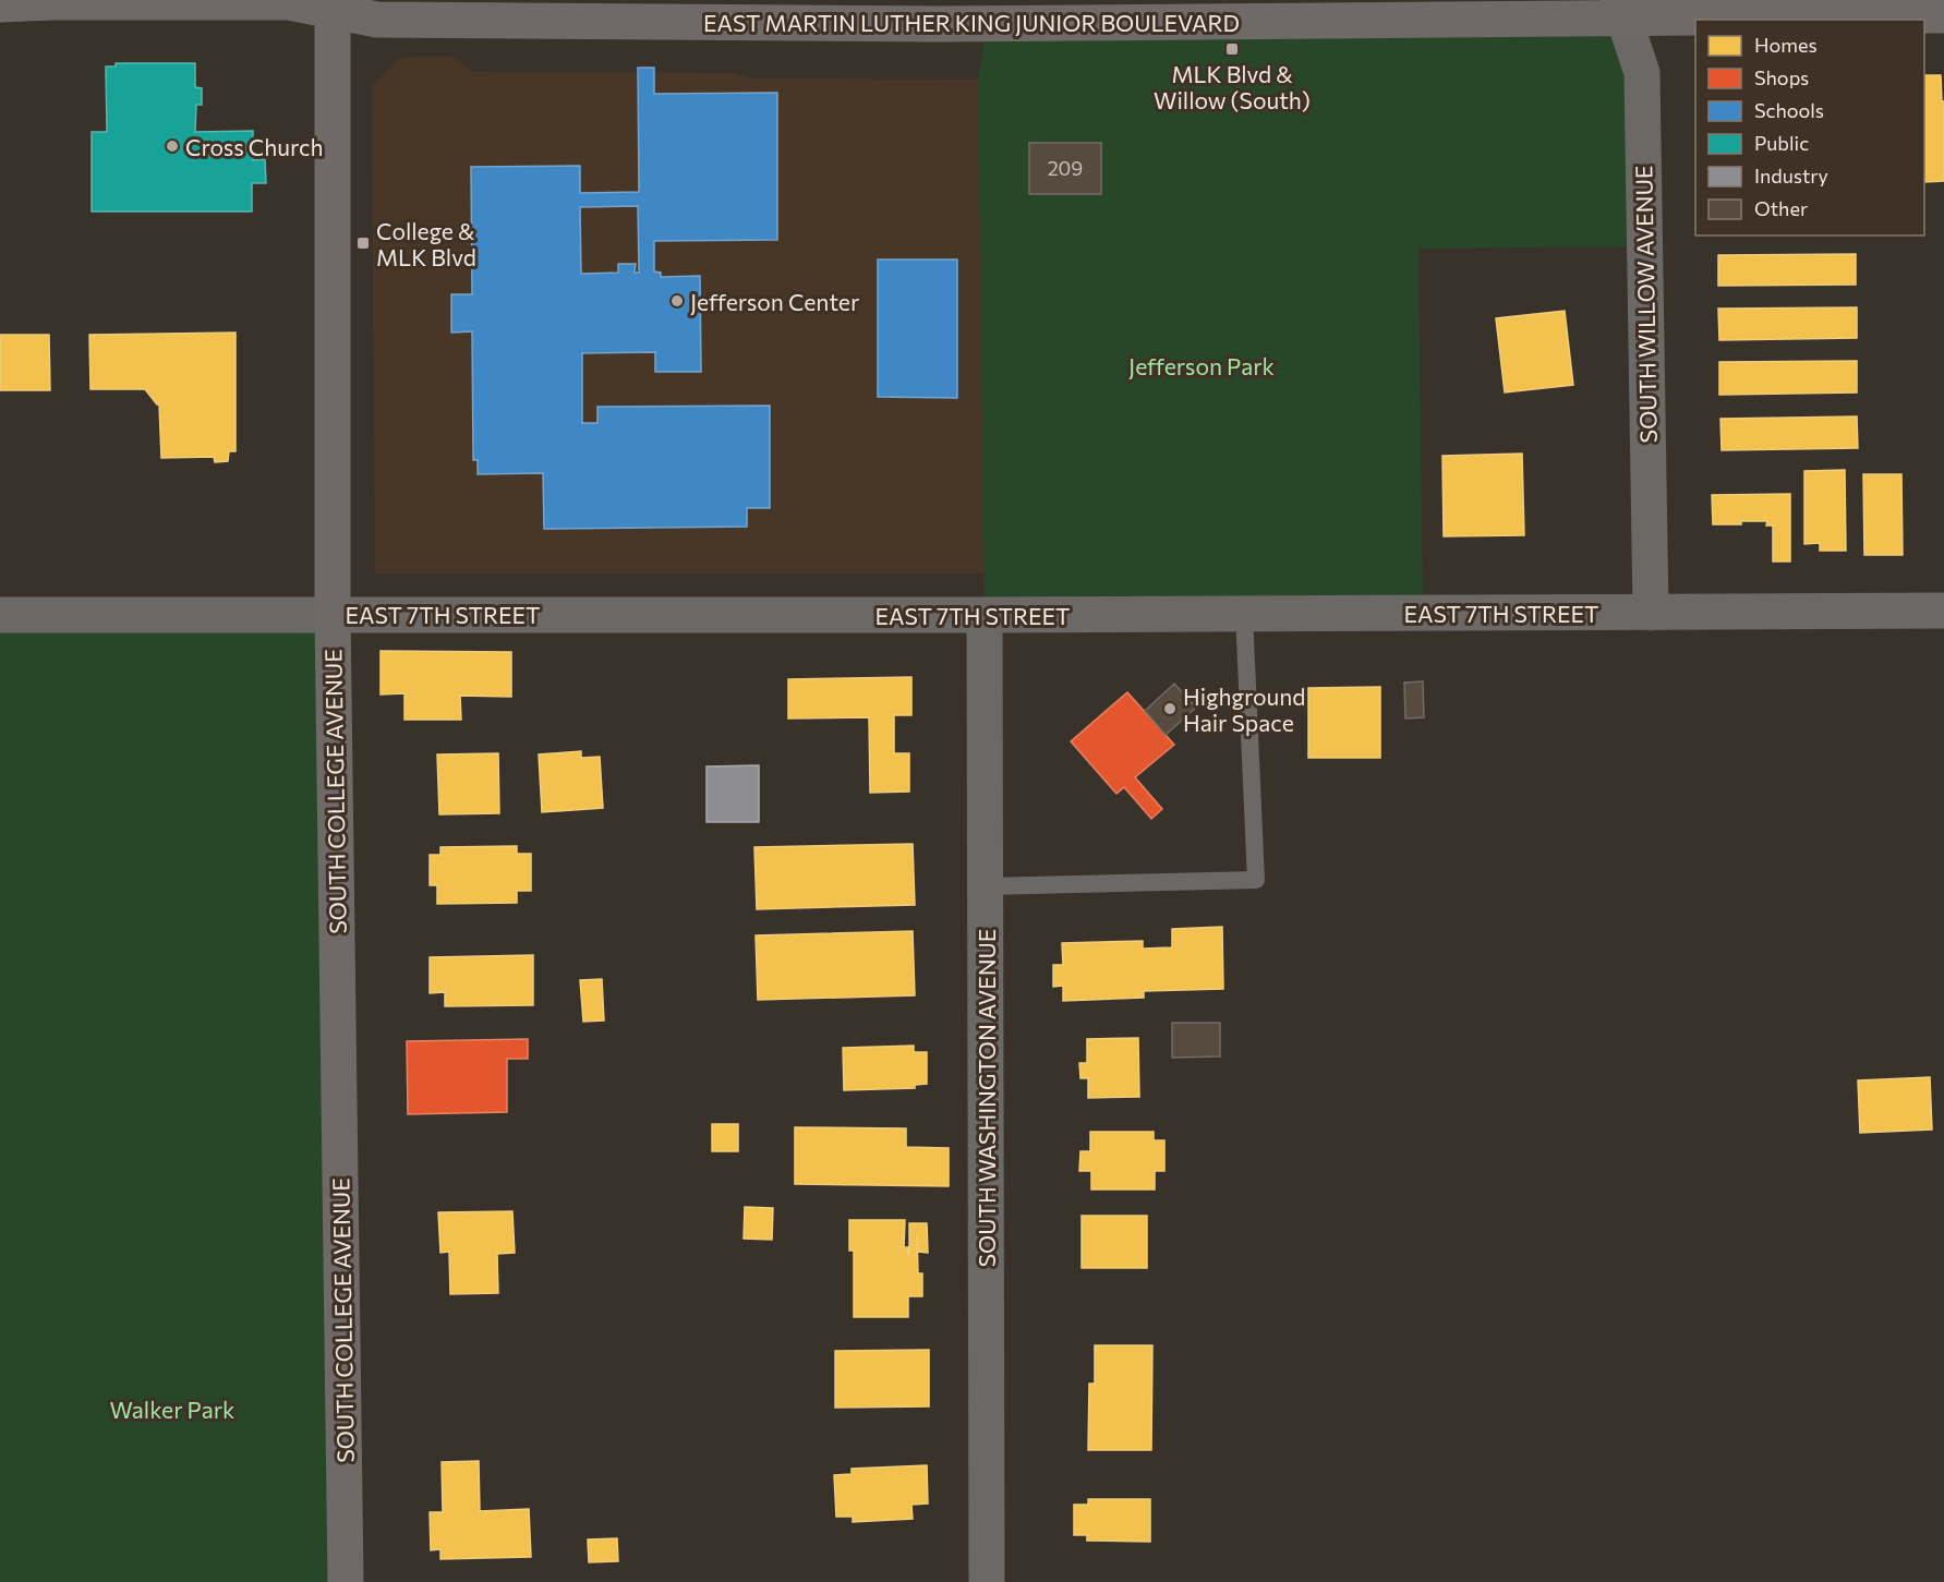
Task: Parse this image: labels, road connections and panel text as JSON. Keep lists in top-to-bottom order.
{
  "streets": {
    "main road": ["EAST MARTIN LUTHER KING JUNIOR BOULEVARD", "SOUTH COLLEGE AVENUE"],
    "street": ["SOUTH WILLOW AVENUE", "EAST 7TH STREET", "SOUTH WASHINGTON AVENUE"]
  },
  "crossings": [
    ["EAST MARTIN LUTHER KING JUNIOR BOULEVARD", "SOUTH WILLOW AVENUE"],
    ["EAST MARTIN LUTHER KING JUNIOR BOULEVARD", "SOUTH COLLEGE AVENUE"],
    ["SOUTH WILLOW AVENUE", "EAST 7TH STREET"],
    ["EAST 7TH STREET", "SOUTH COLLEGE AVENUE"],
    ["EAST 7TH STREET", "SOUTH WASHINGTON AVENUE"]
  ],
  "parks": ["Jefferson Park", "Walker Park"],
  "places": {
    "transit": ["MLK Blvd & Willow (South)", "College & MLK Blvd"],
    "other": ["Cross Church", "Jefferson Center", "Highground Hair Space"]
  },
  "house_numbers": ["209"],
  "legend": [
    "Homes",
    "Shops",
    "Schools",
    "Public",
    "Industry",
    "Other"
  ]
}
